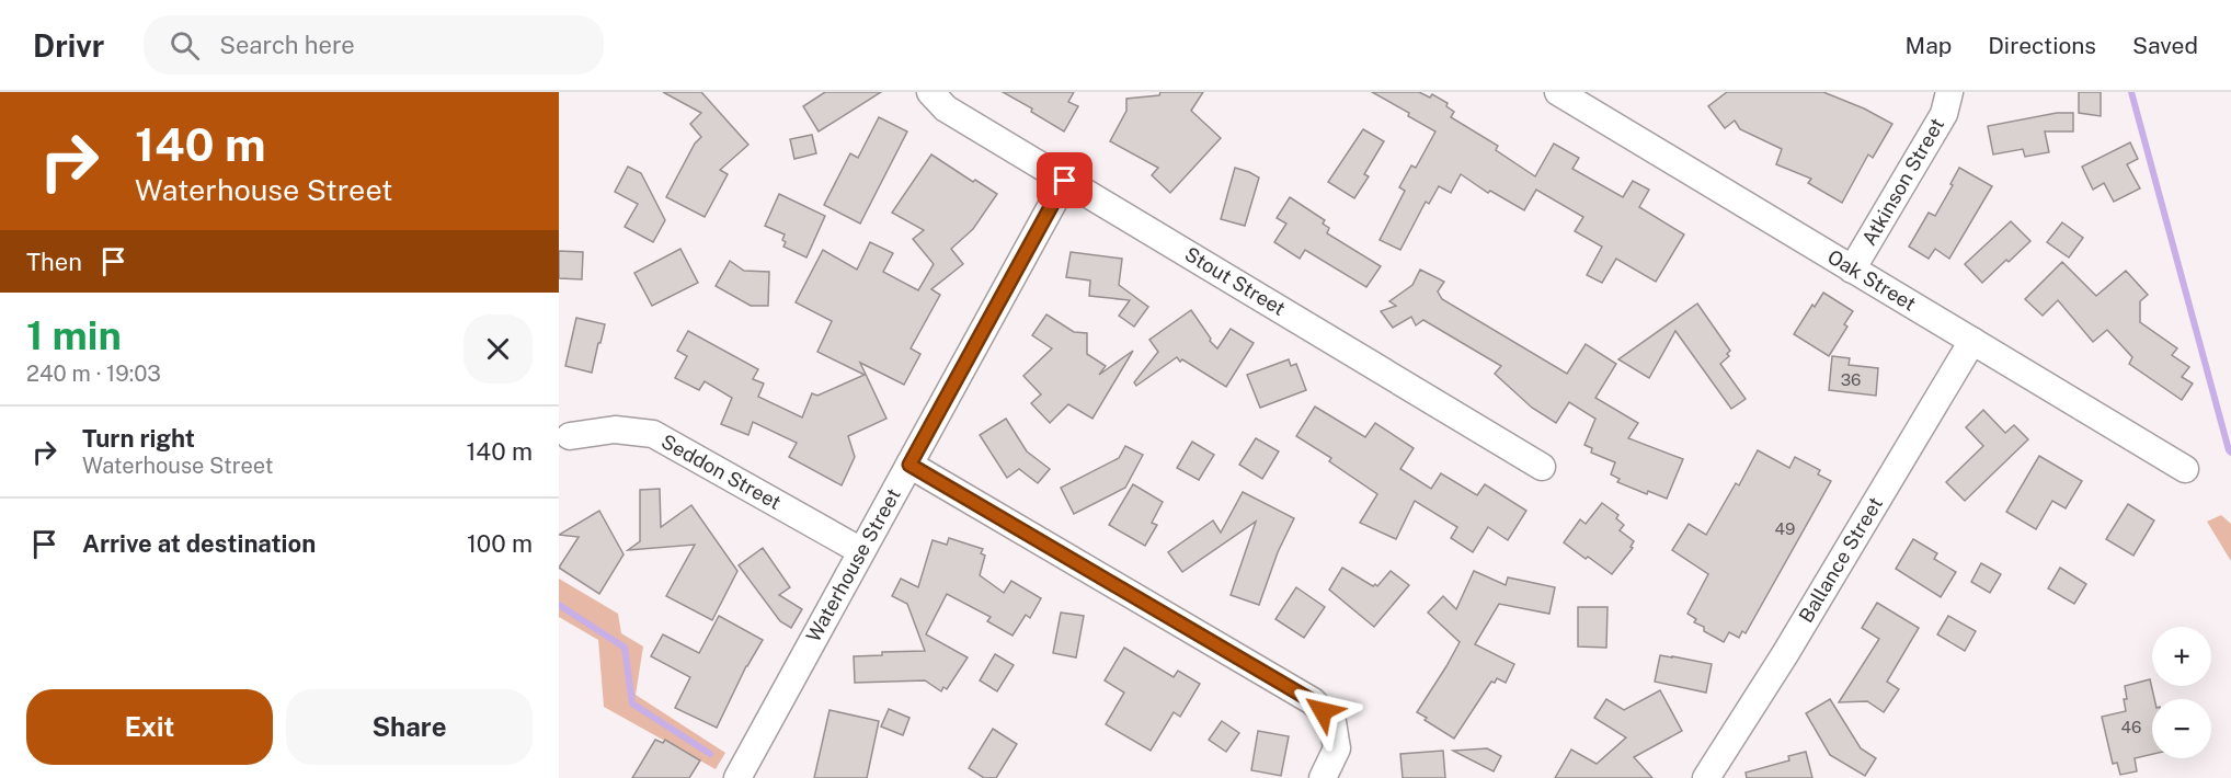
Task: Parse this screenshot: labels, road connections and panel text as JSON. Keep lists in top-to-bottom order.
{
  "streets": {
    "street": [
      "Atkinson Street",
      "Oak Street",
      "Stout Street",
      "Seddon Street",
      "Ballance Street",
      "Waterhouse Street"
    ]
  },
  "crossings": [
    ["Atkinson Street", "Oak Street"],
    ["Oak Street", "Ballance Street"],
    ["Stout Street", "Waterhouse Street"],
    ["Seddon Street", "Waterhouse Street"]
  ],
  "house_numbers": ["36", "49", "46"],
  "page": {
    "header": "Drivr",
    "search": "Search here",
    "nav": ["Map", "Directions", "Saved"],
    "turn": ["140 m", "Waterhouse Street"],
    "then": "Then",
    "heading": ["1 min", "240 m · 19:03"],
    "list": [
      {
        "name": "Turn right",
        "note": "Waterhouse Street",
        "value": "140 m"
      },
      {
        "name": "Arrive at destination",
        "value": "100 m"
      }
    ],
    "map_buttons": ["+", "−"],
    "buttons": ["Exit", "Share"]
  }
}
